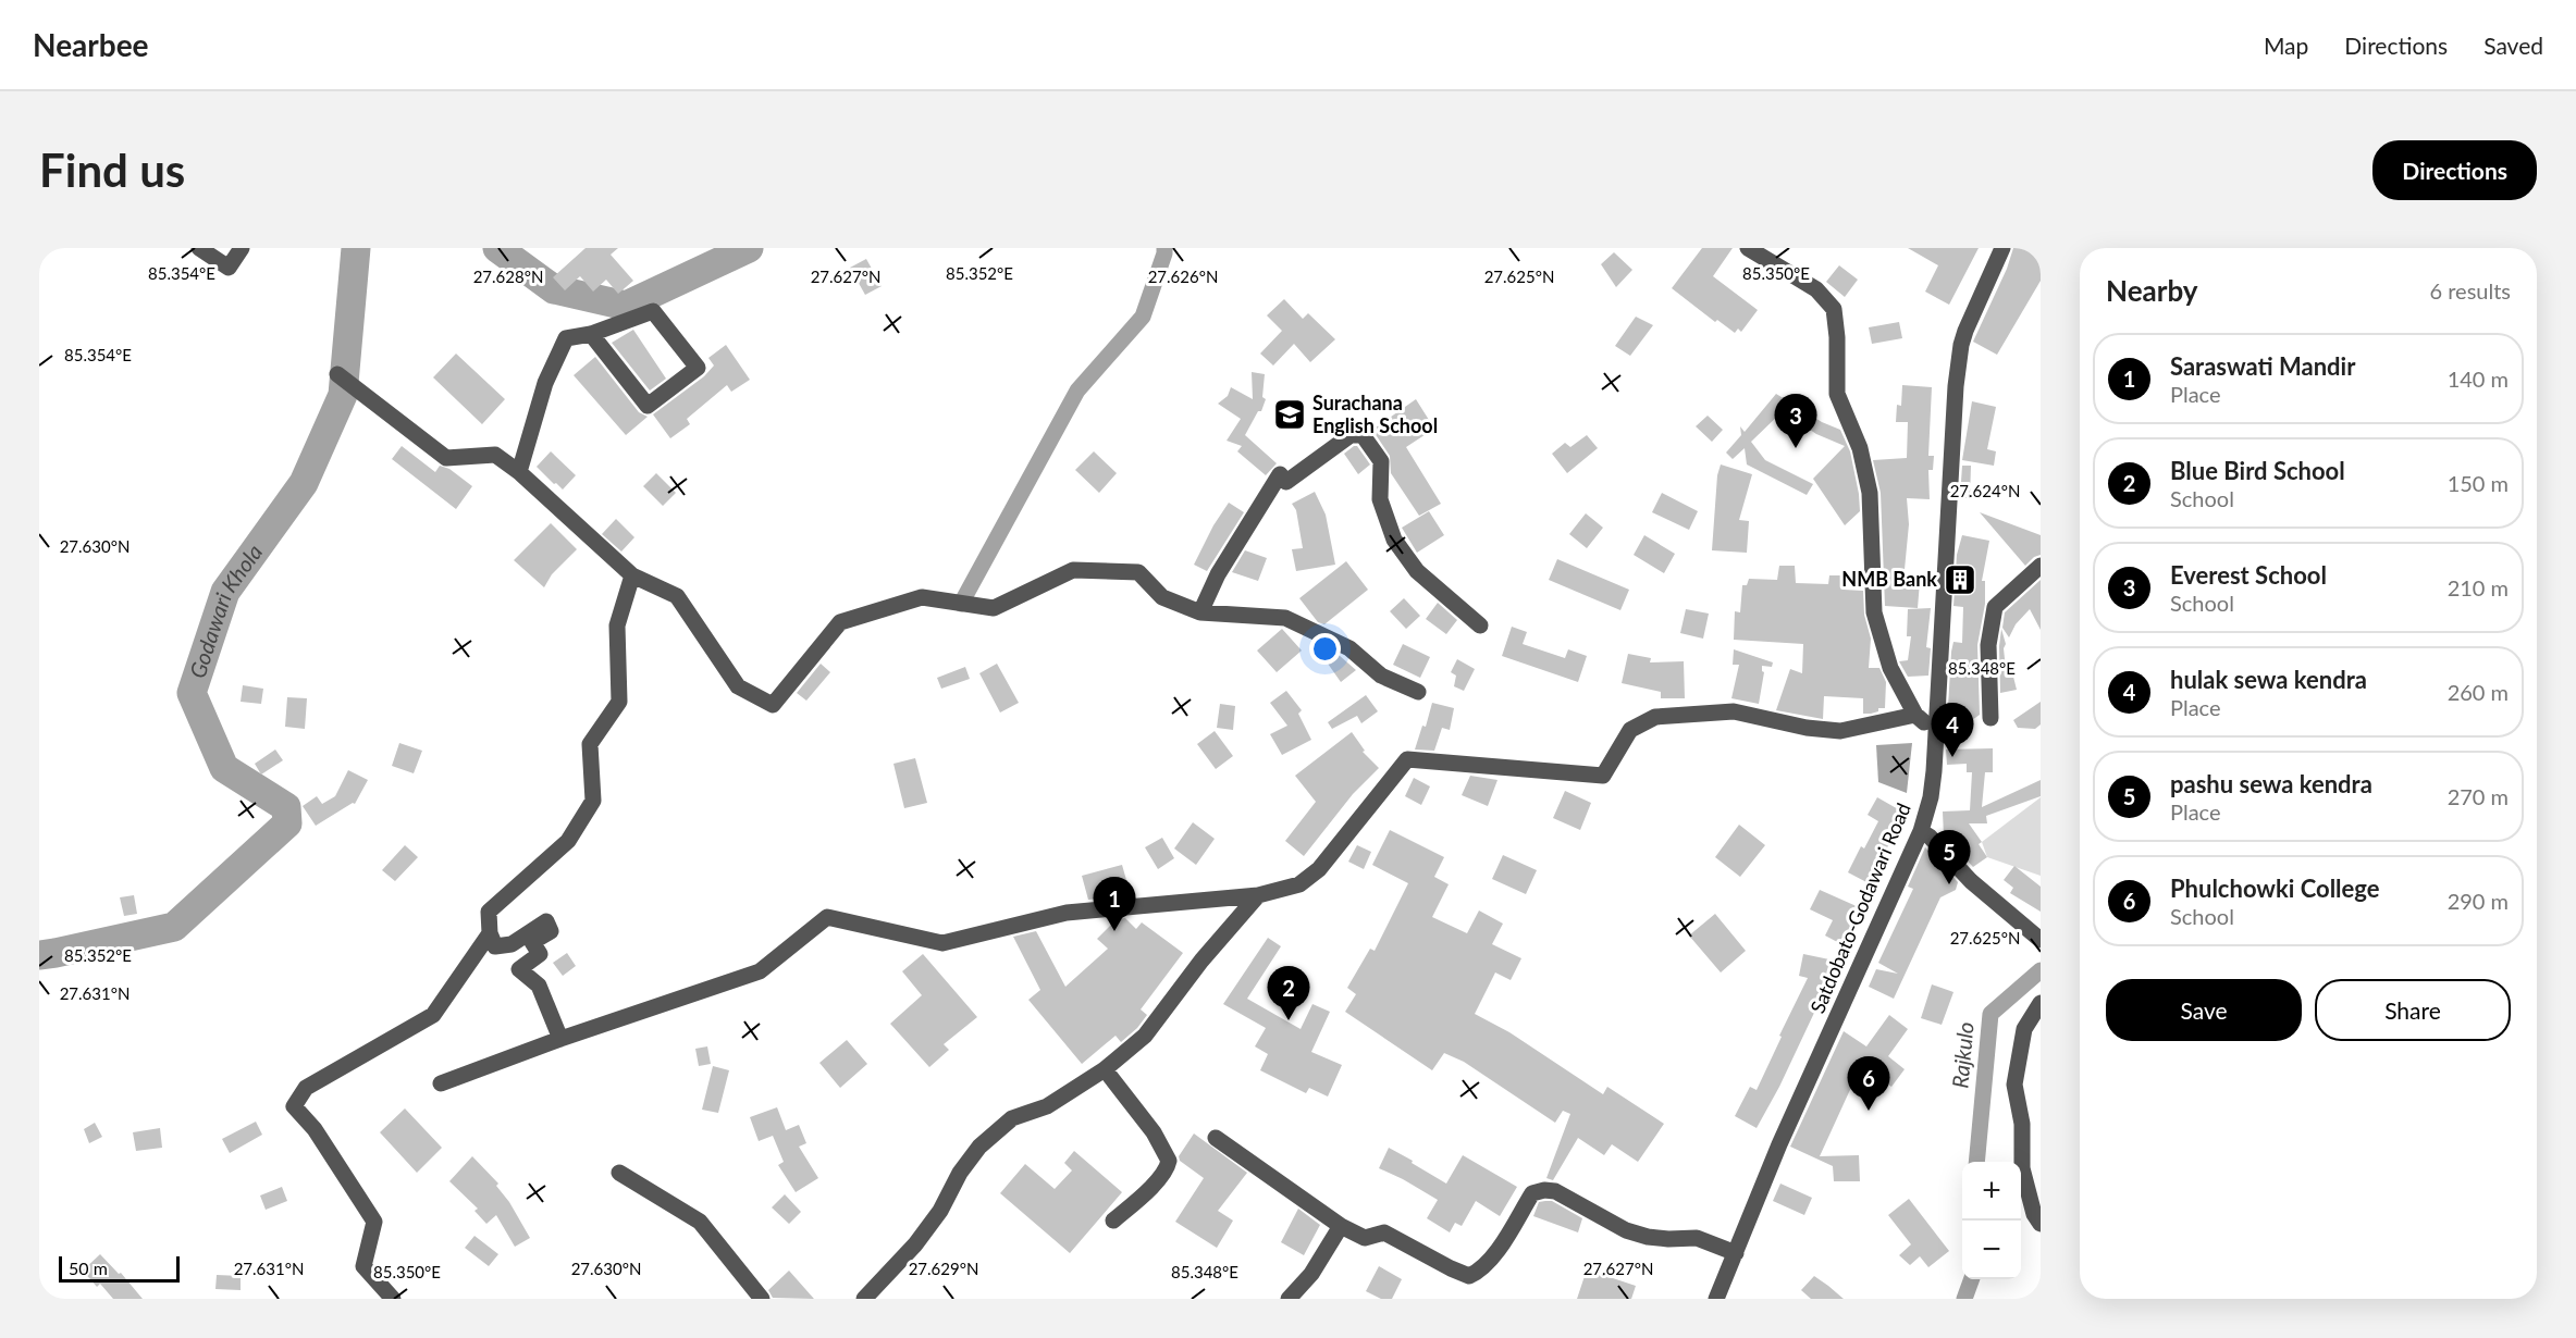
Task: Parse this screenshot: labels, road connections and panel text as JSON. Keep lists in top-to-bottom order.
{
  "streets": {
    "street": ["Satdobato-Godawari Road"]
  },
  "water": ["Godawari Khola", "Rajkulo"],
  "places": {
    "school or university": ["Surachana English School"],
    "building": ["NMB Bank"]
  },
  "scale_bar": "50 m",
  "page": {
    "header": "Nearbee",
    "nav": ["Map", "Directions", "Saved"],
    "buttons": [
      "Directions",
      ["Save", "Share"]
    ],
    "title": "Find us",
    "heading": ["Nearby", "6 results"],
    "list": [
      {
        "mark": "1",
        "name": "Saraswati Mandir",
        "note": "Place",
        "value": "140 m"
      },
      {
        "mark": "2",
        "name": "Blue Bird School",
        "note": "School",
        "value": "150 m"
      },
      {
        "mark": "3",
        "name": "Everest School",
        "note": "School",
        "value": "210 m"
      },
      {
        "mark": "4",
        "name": "hulak sewa kendra",
        "note": "Place",
        "value": "260 m"
      },
      {
        "mark": "5",
        "name": "pashu sewa kendra",
        "note": "Place",
        "value": "270 m"
      },
      {
        "mark": "6",
        "name": "Phulchowki College",
        "note": "School",
        "value": "290 m"
      }
    ],
    "pins": [
      "3",
      "4",
      "5",
      "1",
      "2",
      "6"
    ],
    "map_buttons": ["+", "−"],
    "scale": "50 m"
  },
  "coordinates": [
    "85.354°E",
    "85.352°E",
    "85.350°E",
    "27.628°N",
    "27.627°N",
    "27.626°N",
    "27.625°N",
    "27.624°N",
    "27.630°N",
    "85.348°E",
    "27.631°N",
    "27.629°N"
  ]
}
